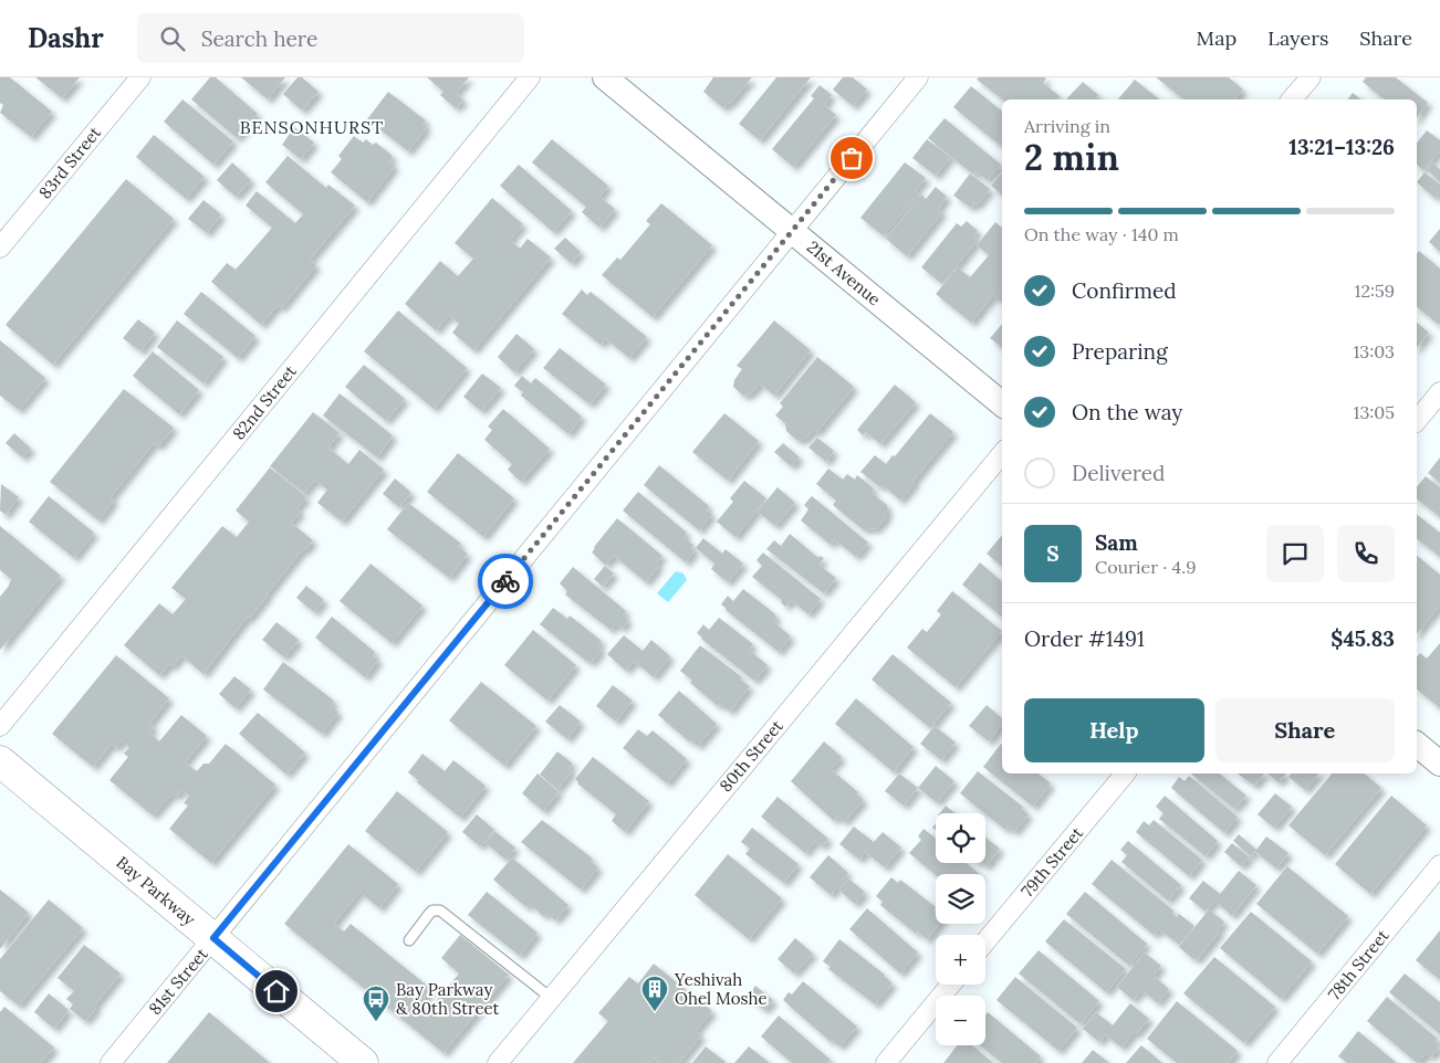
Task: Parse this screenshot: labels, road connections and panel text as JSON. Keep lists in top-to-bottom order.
{
  "streets": {
    "main road": ["Bay Parkway"],
    "street": [
      "83rd Street",
      "21st Avenue",
      "82nd Street",
      "80th Street",
      "79th Street",
      "78th Street",
      "81st Street"
    ]
  },
  "crossings": [
    ["21st Avenue", "81st Street"],
    ["Bay Parkway", "81st Street"]
  ],
  "districts": ["BENSONHURST"],
  "places": {
    "building": ["Yeshivah Ohel Moshe"],
    "bus stop": ["Bay Parkway & 80th Street"]
  },
  "page": {
    "header": "Dashr",
    "search": "Search here",
    "nav": ["Map", "Layers", "Share"],
    "heading": ["2 min", "Arriving in", "13:21–13:26"],
    "panel": [
      "Sam",
      "Courier · 4.9",
      "Order #1491",
      "$45.83"
    ],
    "bar": "On the way · 140 m",
    "list": [
      ["Confirmed", "12:59"],
      ["Preparing", "13:03"],
      ["On the way", "13:05"],
      "Delivered"
    ],
    "round": "S",
    "buttons": ["Help", "Share"],
    "map_buttons": ["+", "−"]
  }
}
